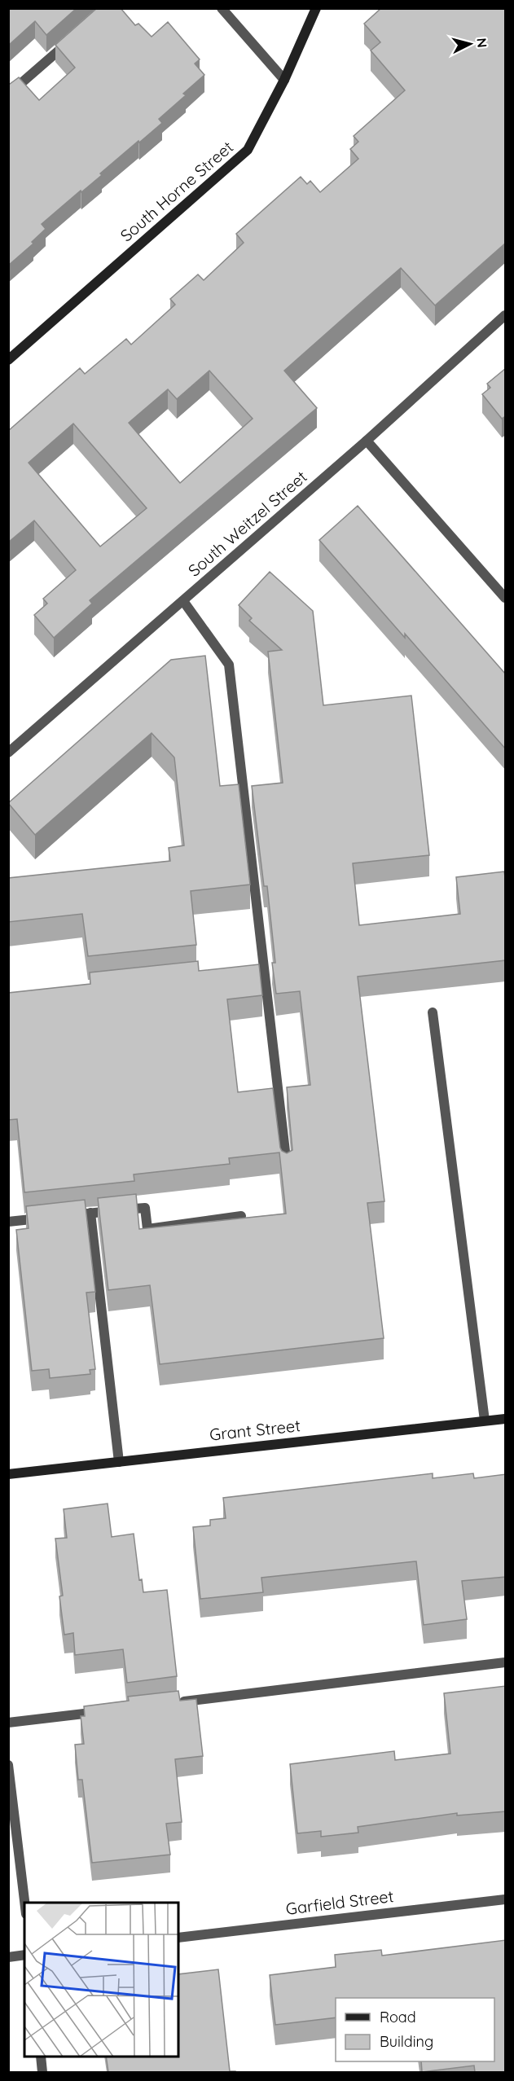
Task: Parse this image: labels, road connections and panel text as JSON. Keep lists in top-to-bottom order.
{
  "streets": {
    "main road": ["South Horne Street", "Grant Street"],
    "street": ["South Weitzel Street", "Garfield Street"]
  },
  "legend": ["Road", "Building"],
  "north": "right"
}
